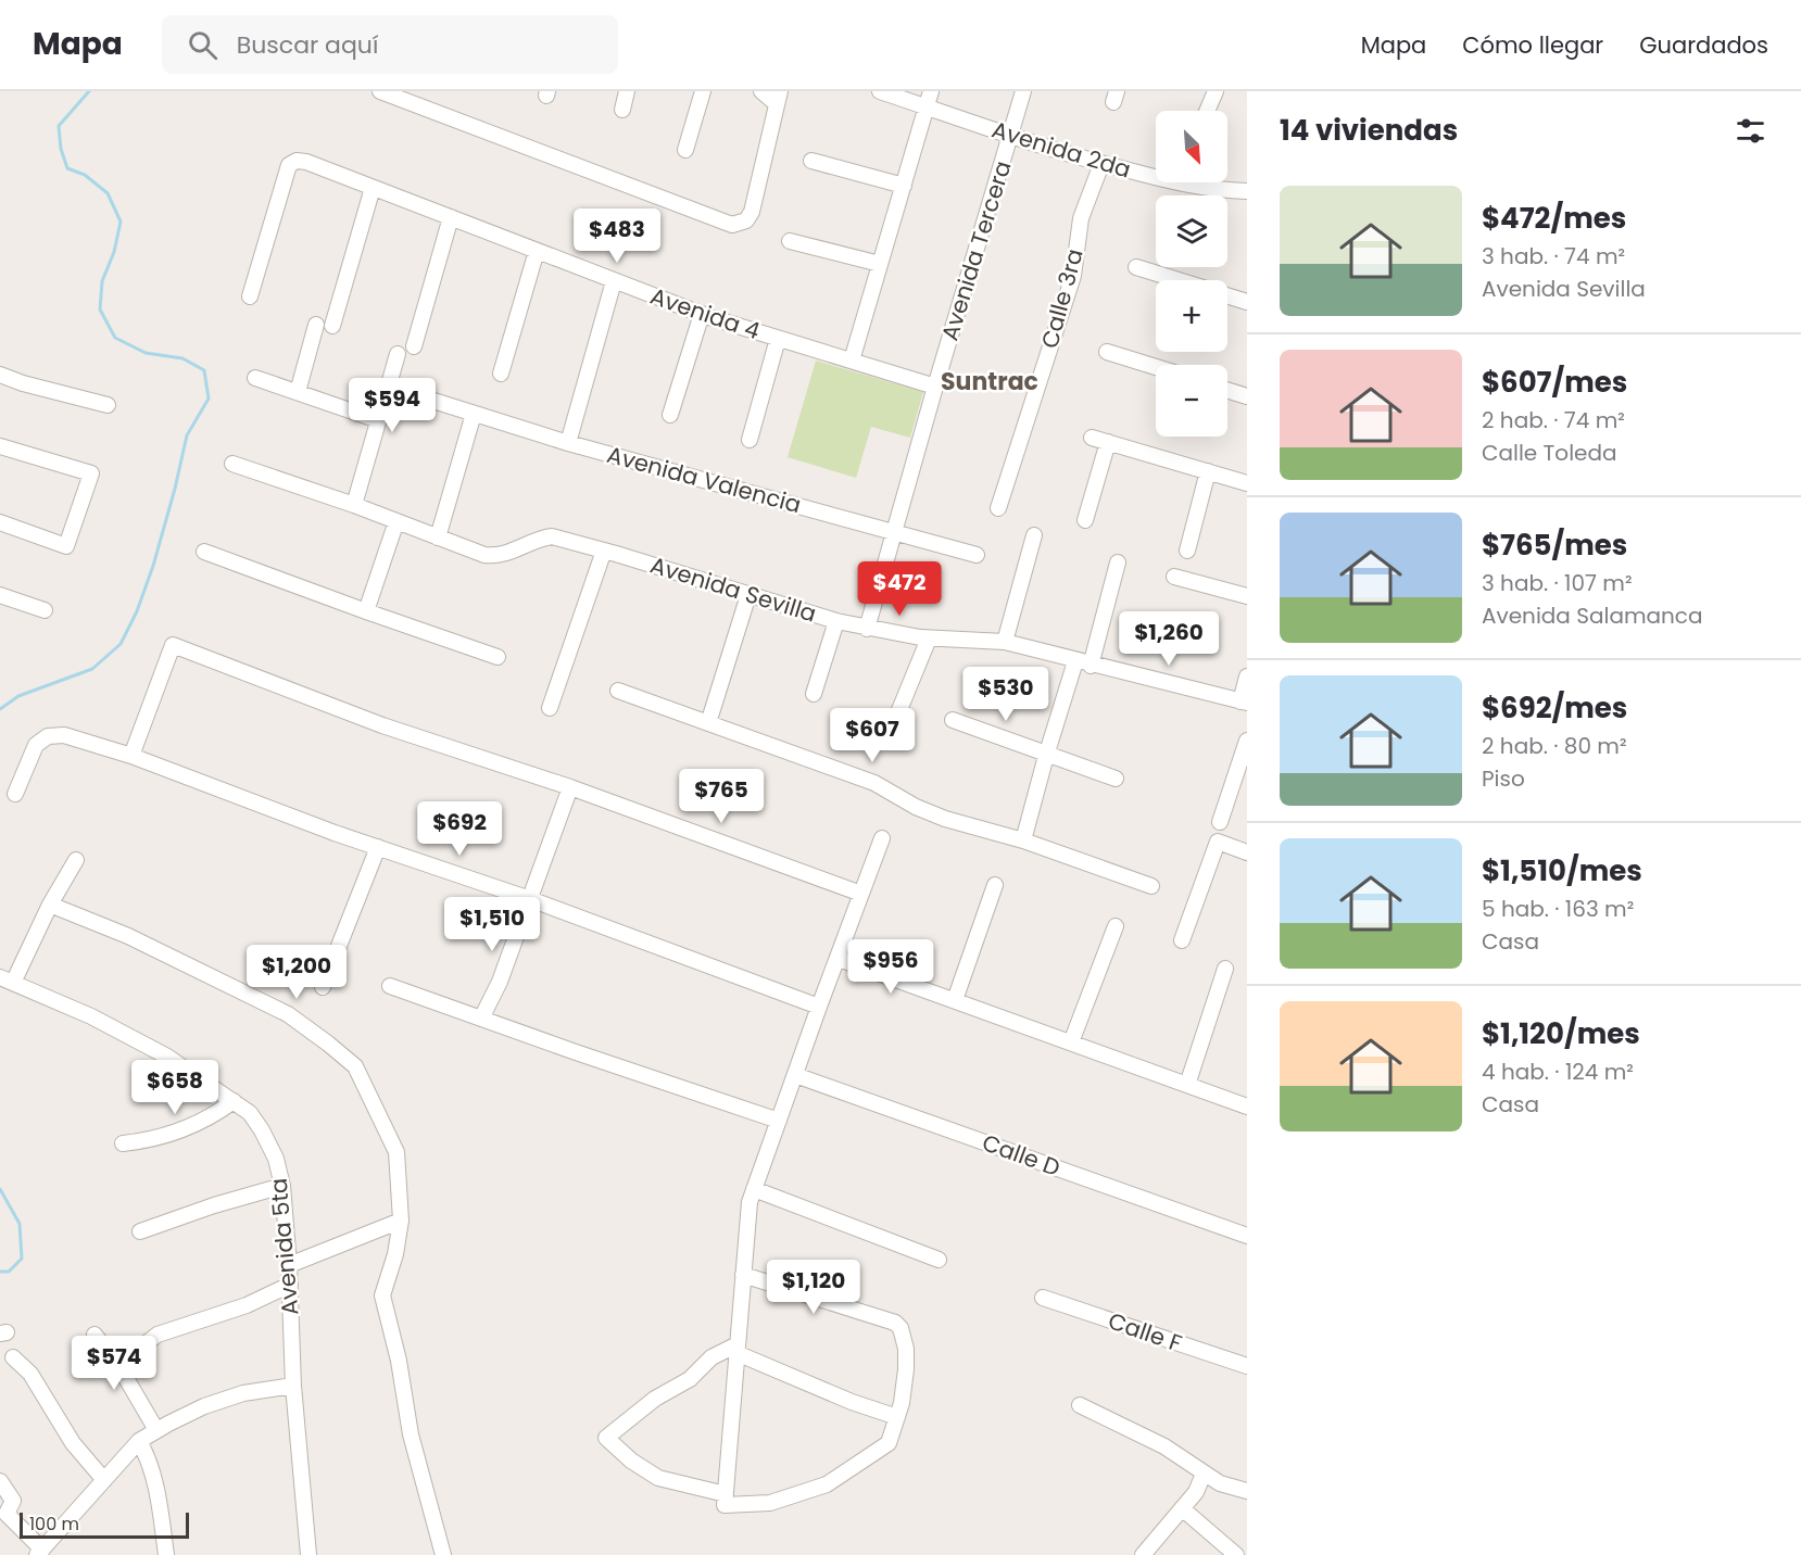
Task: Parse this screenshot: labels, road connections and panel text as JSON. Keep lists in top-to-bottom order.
{
  "streets": {
    "street": [
      "Avenida 2da",
      "Avenida Tercera",
      "Calle 3ra",
      "Avenida 4",
      "Avenida Valencia",
      "Avenida Sevilla",
      "Calle D",
      "Avenida 5ta",
      "Calle F"
    ]
  },
  "crossings": [
    ["Avenida 2da", "Avenida Tercera"],
    ["Avenida 2da", "Calle 3ra"],
    ["Avenida Tercera", "Avenida 4"],
    ["Avenida Tercera", "Avenida Valencia"],
    ["Avenida Tercera", "Avenida Sevilla"]
  ],
  "districts": ["Suntrac"],
  "scale_bar": "100 m",
  "north": "bottom right",
  "page": {
    "header": "Mapa",
    "search": "Buscar aquí",
    "nav": ["Mapa", "Cómo llegar", "Guardados"],
    "heading": "14 viviendas",
    "map_buttons": ["+", "−"],
    "list": [
      {
        "name": "$472/mes",
        "note": "3 hab. · 74 m² · Avenida Sevilla"
      },
      {
        "name": "$607/mes",
        "note": "2 hab. · 74 m² · Calle Toleda"
      },
      {
        "name": "$765/mes",
        "note": "3 hab. · 107 m² · Avenida Salamanca"
      },
      {
        "name": "$692/mes",
        "note": "2 hab. · 80 m² · Piso"
      },
      {
        "name": "$1,510/mes",
        "note": "5 hab. · 163 m² · Casa"
      },
      {
        "name": "$1,120/mes",
        "note": "4 hab. · 124 m² · Casa"
      }
    ],
    "price": [
      "$483",
      "$594",
      "$472",
      "$1,260",
      "$530",
      "$607",
      "$765",
      "$692",
      "$1,510",
      "$956",
      "$1,200",
      "$658",
      "$1,120",
      "$574"
    ],
    "scale": "100 m"
  }
}
